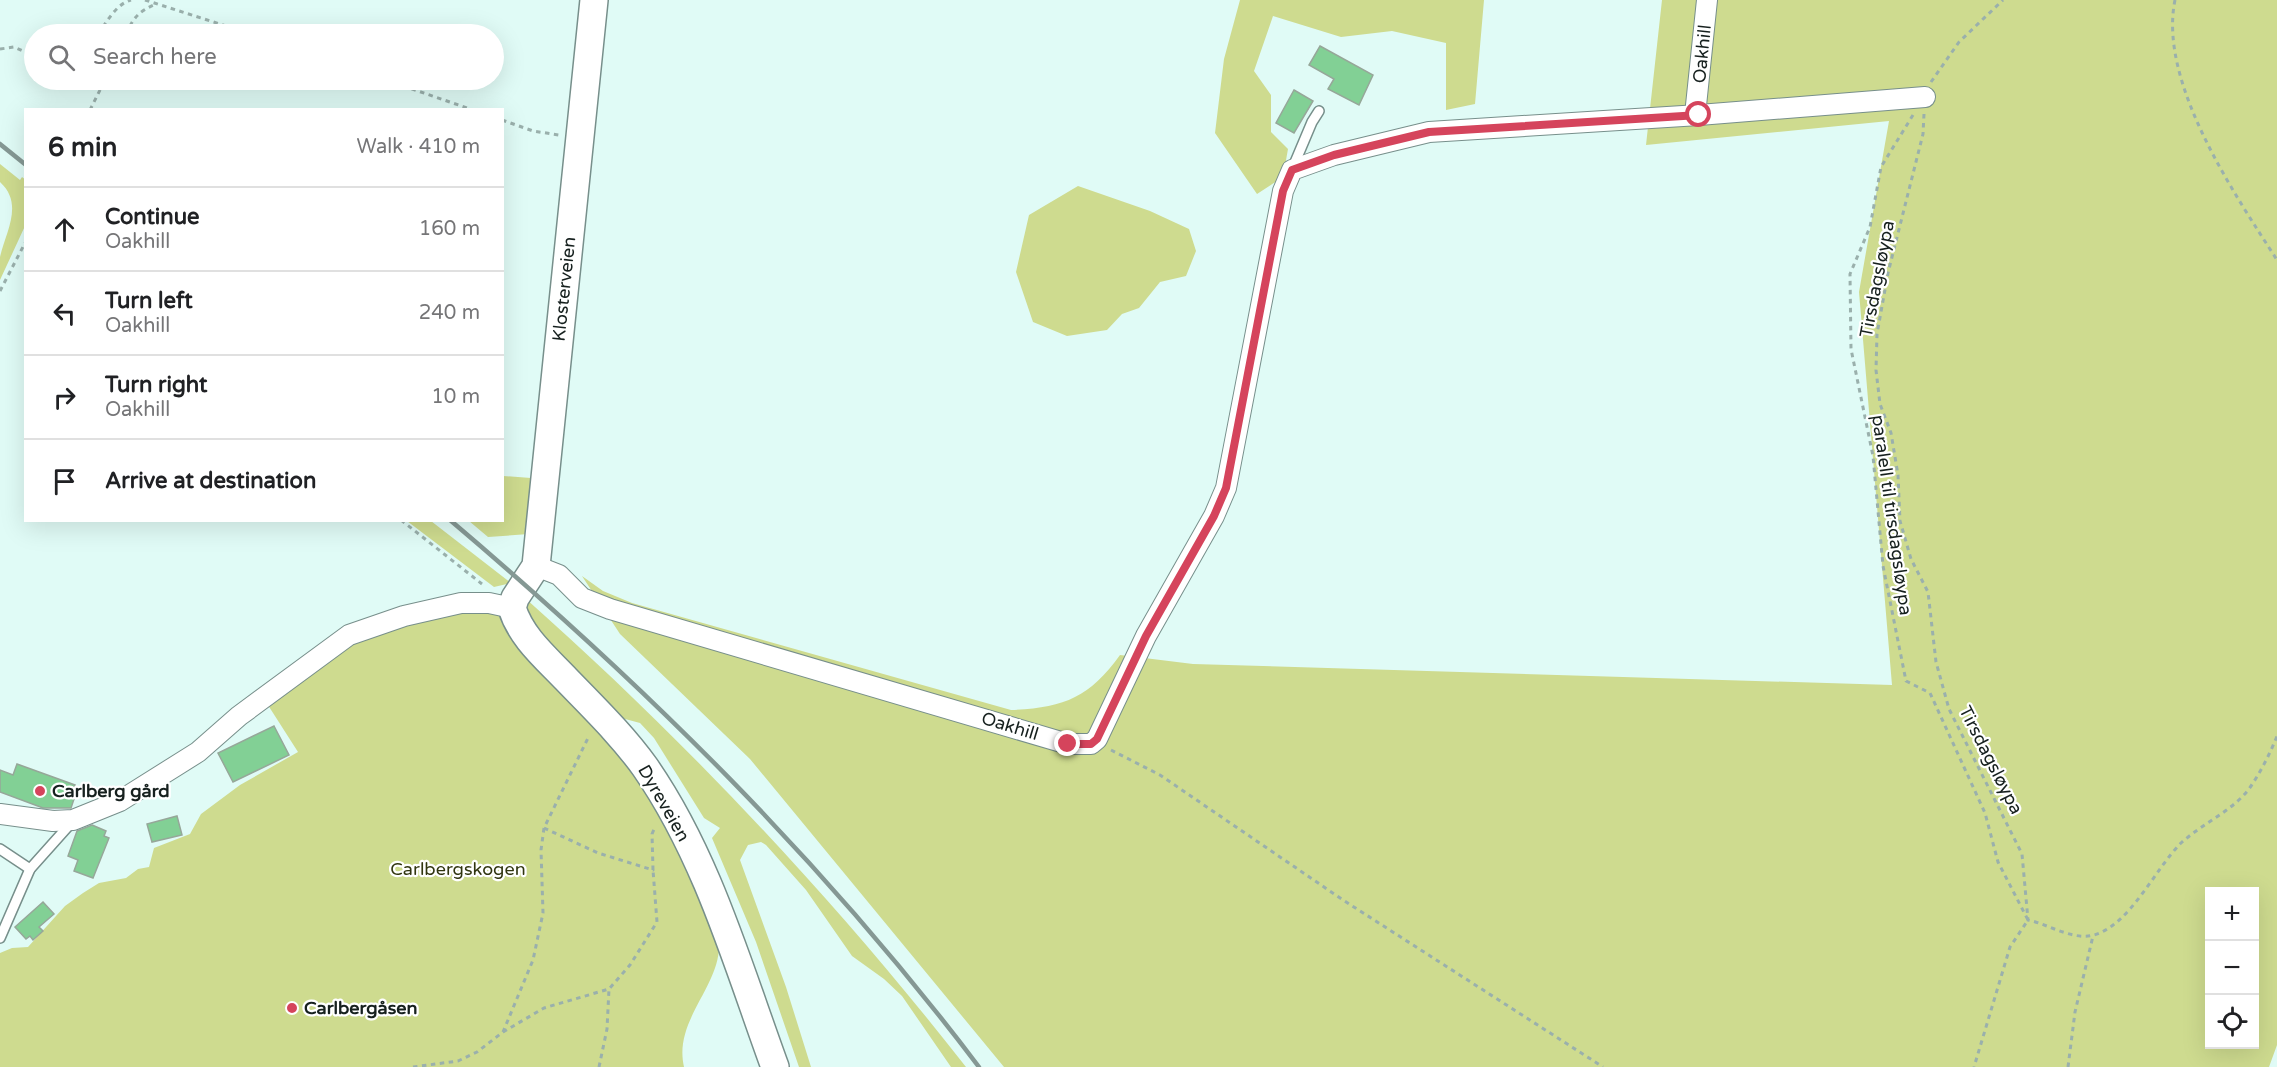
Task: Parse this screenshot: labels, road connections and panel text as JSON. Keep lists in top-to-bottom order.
{
  "streets": {
    "main road": ["Klosterveien", "Dyreveien"],
    "street": ["Oakhill"],
    "path": ["Tirsdagsløypa", "paralell til tirsdagsløypa"]
  },
  "crossings": [
    ["Oakhill", "Klosterveien"],
    ["Tirsdagsløypa", "paralell til tirsdagsløypa"]
  ],
  "parks": ["Carlbergskogen"],
  "places": ["Carlberg gård", "Carlbergåsen"],
  "page": {
    "search": "Search here",
    "heading": ["6 min", "Walk · 410 m"],
    "list": [
      ["Continue", "Oakhill", "160 m"],
      ["Turn left", "Oakhill", "240 m"],
      ["Turn right", "Oakhill", "10 m"],
      "Arrive at destination"
    ],
    "map_buttons": ["+", "−"]
  }
}
